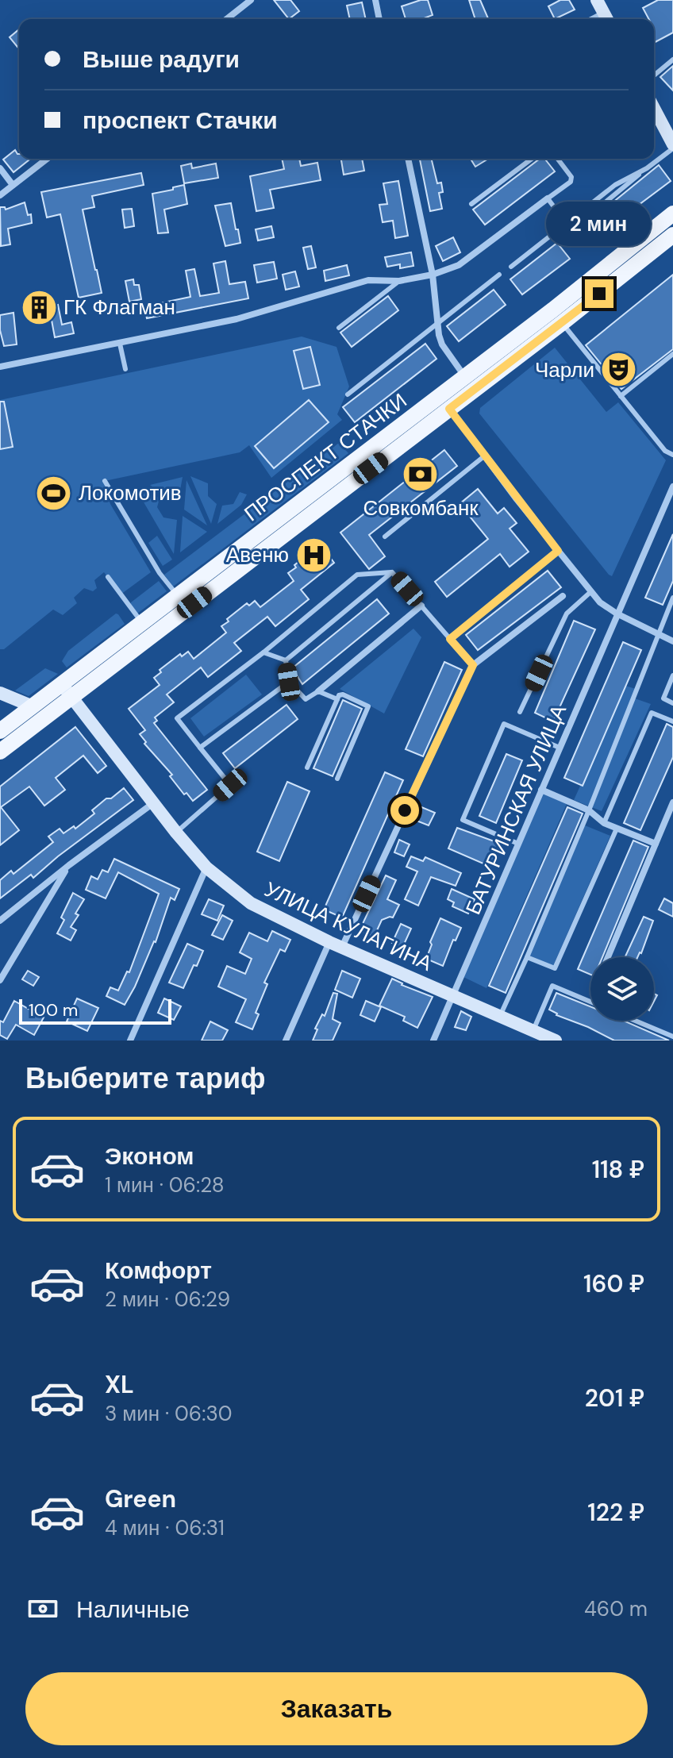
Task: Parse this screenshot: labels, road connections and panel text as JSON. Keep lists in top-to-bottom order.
{
  "streets": {
    "main road": ["ПРОСПЕКТ СТАЧКИ"],
    "street": ["БАТУРИНСКАЯ УЛИЦА", "УЛИЦА КУЛАГИНА"]
  },
  "crossings": [
    ["ПРОСПЕКТ СТАЧКИ", "УЛИЦА КУЛАГИНА"],
    ["БАТУРИНСКАЯ УЛИЦА", "УЛИЦА КУЛАГИНА"]
  ],
  "places": {
    "building": ["ГК Флагман"],
    "theatre": ["Чарли"],
    "bank": ["Совкомбанк"],
    "sports": ["Локомотив"],
    "hospital": ["Авеню"]
  },
  "scale_bar": "100 m",
  "page": {
    "banner": ["Выше радуги", "проспект Стачки"],
    "bubble": "2 мин",
    "scale": "100 m",
    "heading": "Выберите тариф",
    "list": [
      {
        "name": "Эконом",
        "note": "1 мин · 06:28",
        "value": "118 ₽"
      },
      {
        "name": "Комфорт",
        "note": "2 мин · 06:29",
        "value": "160 ₽"
      },
      {
        "name": "XL",
        "note": "3 мин · 06:30",
        "value": "201 ₽"
      },
      {
        "name": "Green",
        "note": "4 мин · 06:31",
        "value": "122 ₽"
      }
    ],
    "pay": ["Наличные", "460 m"],
    "buttons": "Заказать"
  }
}
